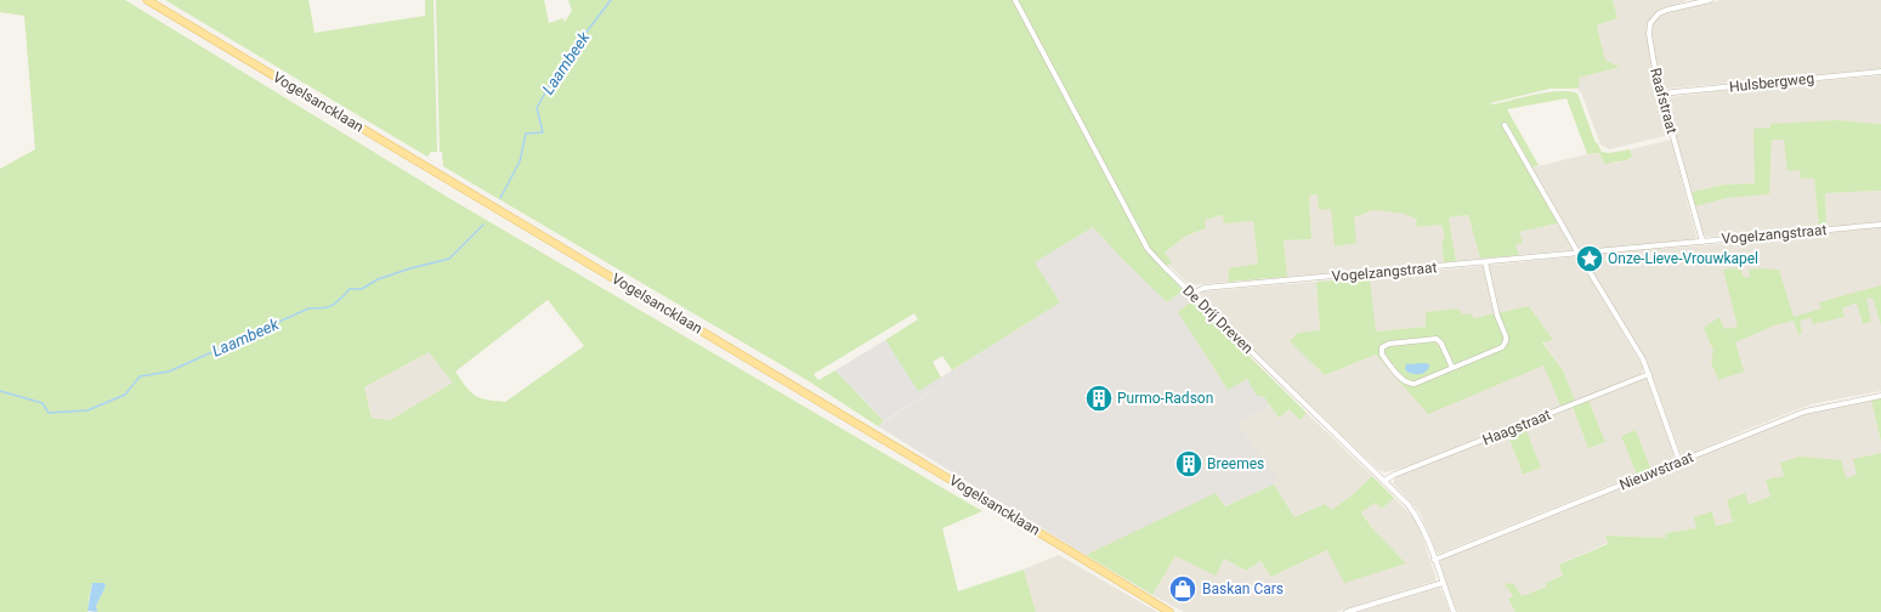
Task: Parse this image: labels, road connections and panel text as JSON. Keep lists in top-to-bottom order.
{
  "streets": {
    "main road": ["Vogelsancklaan"],
    "street": [
      "Hulsbergweg",
      "Raafstraat",
      "Vogelzangstraat",
      "De Drij Dreven",
      "Haagstraat",
      "Nieuwstraat"
    ]
  },
  "crossings": [
    ["Hulsbergweg", "Raafstraat"],
    ["Raafstraat", "Vogelzangstraat"],
    ["Vogelzangstraat", "De Drij Dreven"],
    ["De Drij Dreven", "Haagstraat"],
    ["De Drij Dreven", "Nieuwstraat"]
  ],
  "water": ["Laambeek"],
  "places": {
    "place": ["Onze-Lieve-Vrouwkapel"],
    "building": ["Purmo-Radson", "Breemes"],
    "shop": ["Baskan Cars"]
  }
}
